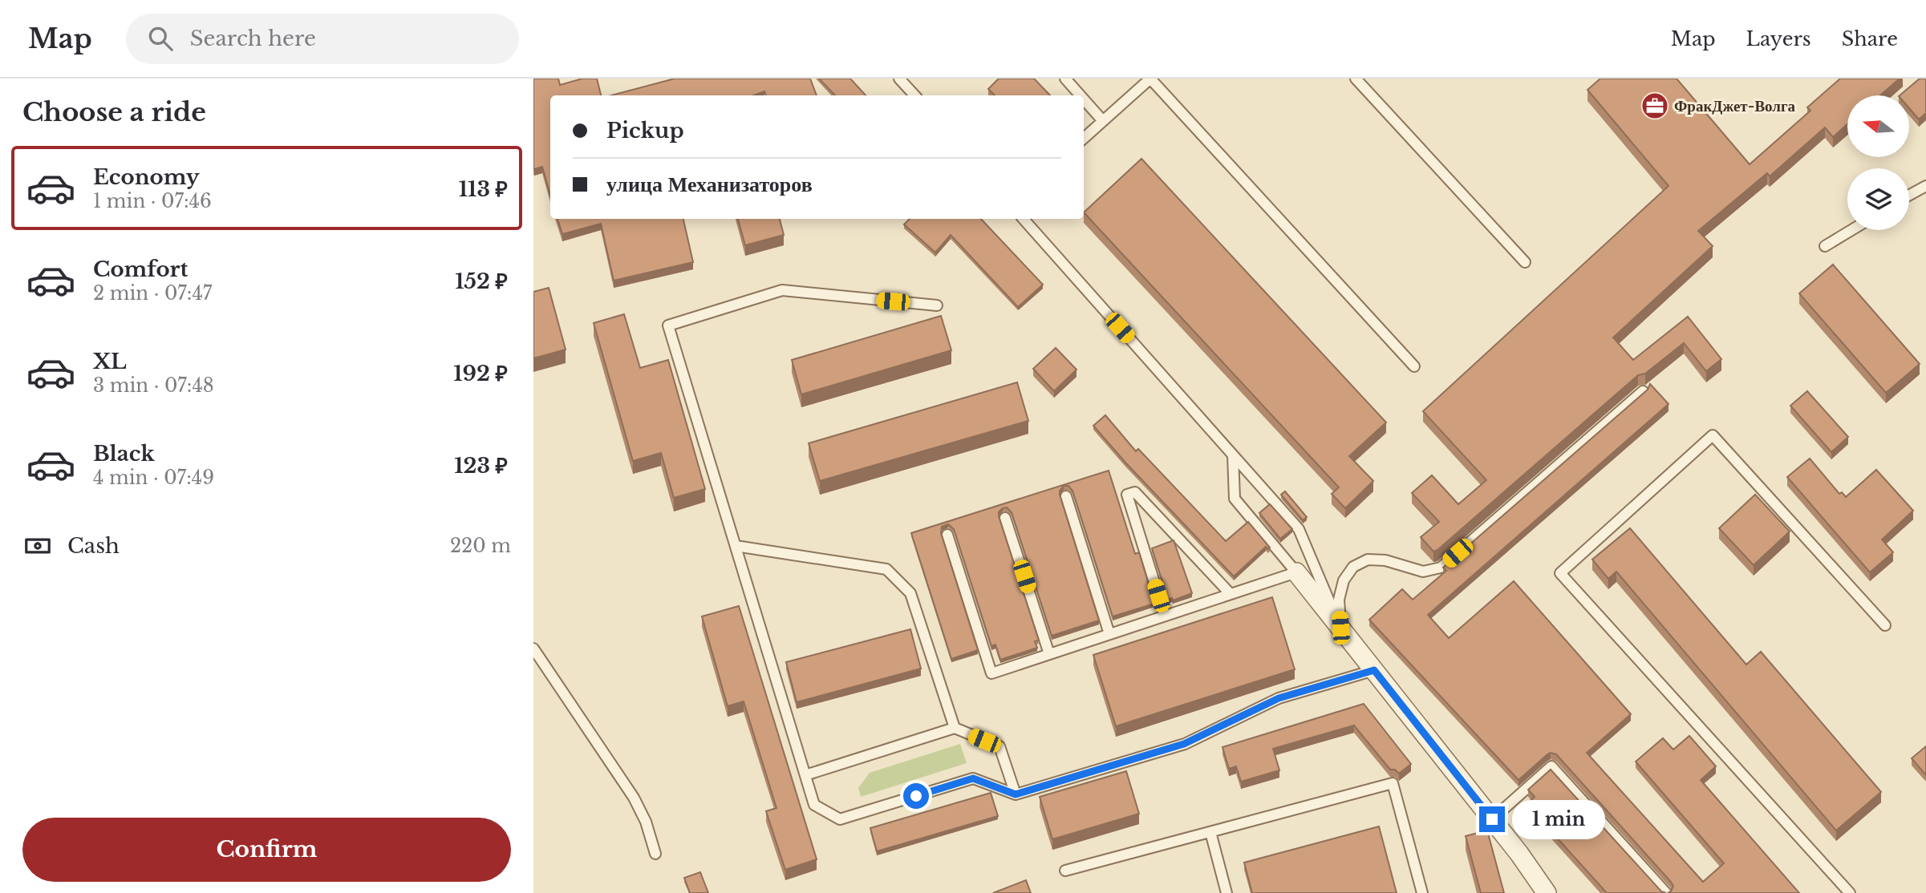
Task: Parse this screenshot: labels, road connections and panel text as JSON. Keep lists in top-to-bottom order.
{
  "places": {
    "office": ["ФракДжет-Волга"]
  },
  "north": "left",
  "page": {
    "header": "Map",
    "search": "Search here",
    "nav": ["Map", "Layers", "Share"],
    "heading": "Choose a ride",
    "banner": ["Pickup", "улица Механизаторов"],
    "list": [
      {
        "name": "Economy",
        "note": "1 min · 07:46",
        "value": "113 ₽"
      },
      {
        "name": "Comfort",
        "note": "2 min · 07:47",
        "value": "152 ₽"
      },
      {
        "name": "XL",
        "note": "3 min · 07:48",
        "value": "192 ₽"
      },
      {
        "name": "Black",
        "note": "4 min · 07:49",
        "value": "123 ₽"
      }
    ],
    "pay": ["Cash", "220 m"],
    "bubble": "1 min",
    "buttons": "Confirm"
  }
}
